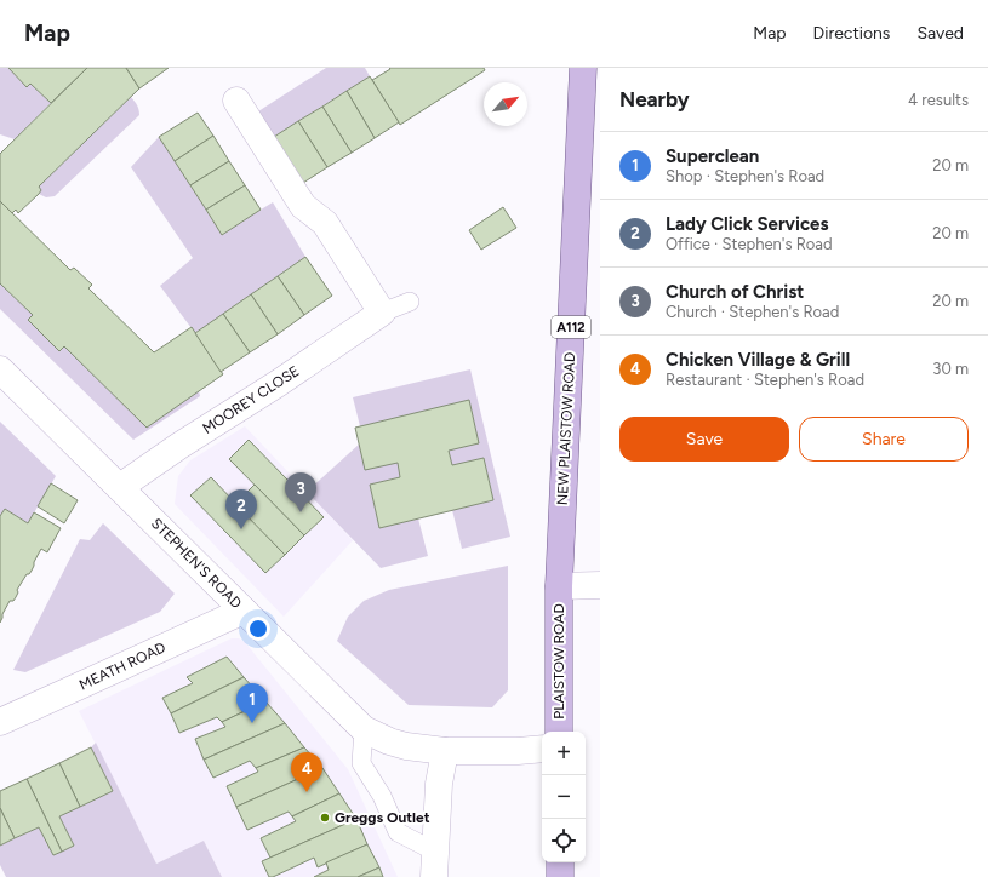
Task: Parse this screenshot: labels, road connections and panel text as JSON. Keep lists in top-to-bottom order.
{
  "streets": {
    "main road": ["A112", "NEW PLAISTOW ROAD", "PLAISTOW ROAD"],
    "street": ["MOOREY CLOSE", "STEPHEN'S ROAD", "MEATH ROAD"]
  },
  "crossings": [
    ["MOOREY CLOSE", "STEPHEN'S ROAD"],
    ["NEW PLAISTOW ROAD", "PLAISTOW ROAD"],
    ["STEPHEN'S ROAD", "MEATH ROAD"]
  ],
  "places": ["Greggs Outlet"],
  "north": "top right",
  "page": {
    "header": "Map",
    "nav": ["Map", "Directions", "Saved"],
    "heading": ["Nearby", "4 results"],
    "list": [
      {
        "mark": "1",
        "name": "Superclean",
        "note": "Shop · Stephen's Road",
        "value": "20 m"
      },
      {
        "mark": "2",
        "name": "Lady Click Services",
        "note": "Office · Stephen's Road",
        "value": "20 m"
      },
      {
        "mark": "3",
        "name": "Church of Christ",
        "note": "Church · Stephen's Road",
        "value": "20 m"
      },
      {
        "mark": "4",
        "name": "Chicken Village & Grill",
        "note": "Restaurant · Stephen's Road",
        "value": "30 m"
      }
    ],
    "buttons": ["Save", "Share"],
    "pins": [
      "3",
      "2",
      "1",
      "4"
    ],
    "map_buttons": ["+", "−"]
  }
}
